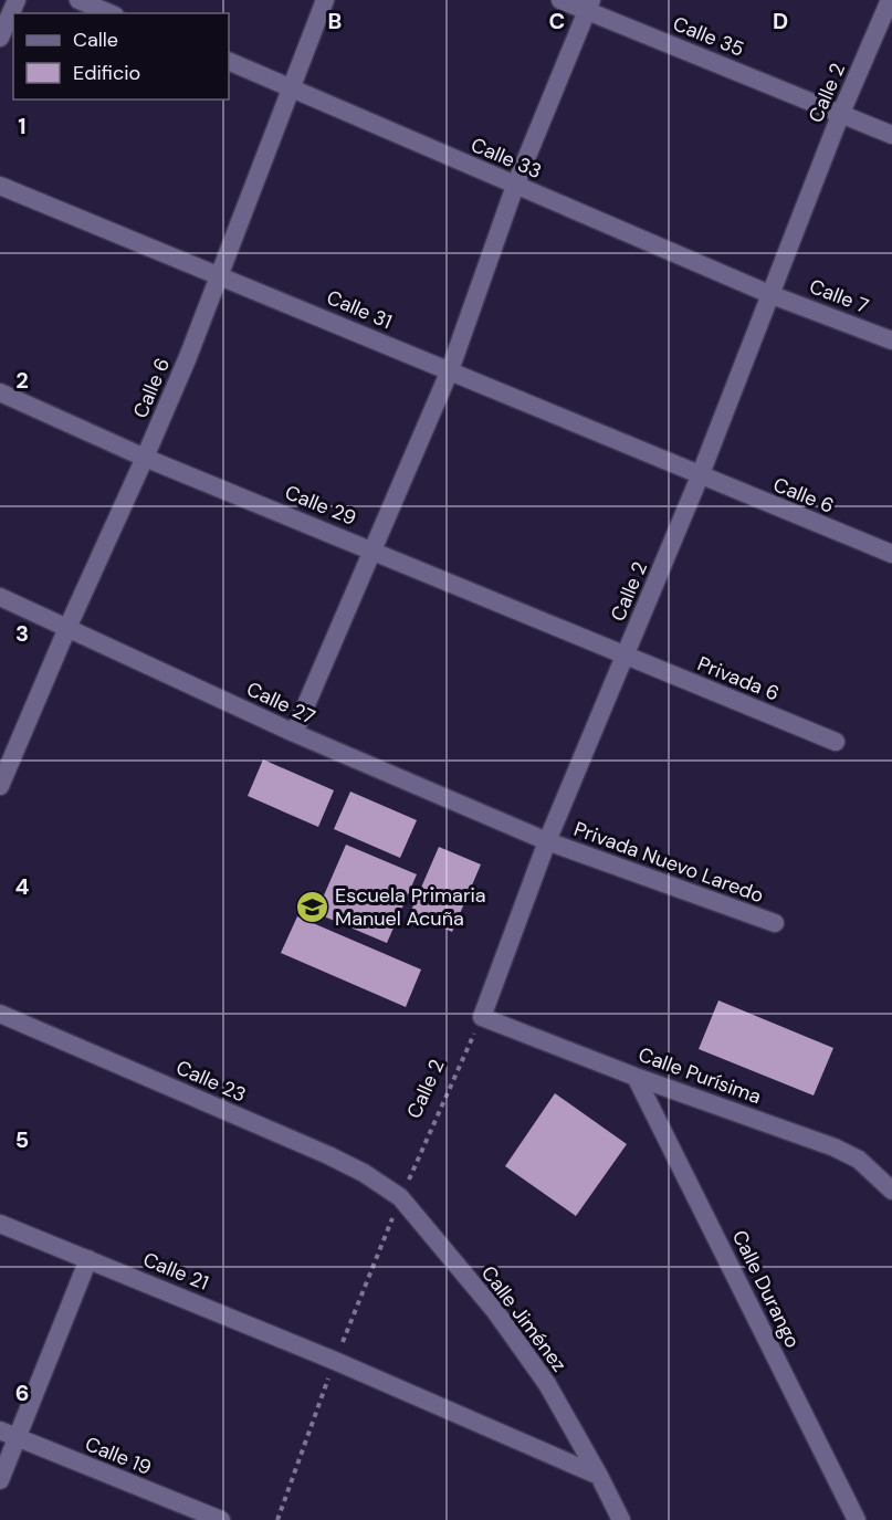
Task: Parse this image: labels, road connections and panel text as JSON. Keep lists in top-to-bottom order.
{
  "streets": {
    "street": [
      "Calle 35",
      "Calle 2",
      "Calle 33",
      "Calle 7",
      "Calle 31",
      "Calle 6",
      "Calle 29",
      "Privada 6",
      "Calle 27",
      "Privada Nuevo Laredo",
      "Calle Purísima",
      "Calle 23",
      "Calle 21",
      "Calle Durango",
      "Calle Jiménez",
      "Calle 19"
    ]
  },
  "crossings": [
    ["Calle 35", "Calle 2"],
    ["Calle 2", "Calle 33"],
    ["Calle 2", "Calle 7"],
    ["Calle 2", "Calle 31"],
    ["Calle 2", "Calle 6"],
    ["Calle 2", "Calle 29"],
    ["Calle 2", "Privada 6"],
    ["Calle 2", "Calle 27"],
    ["Calle 2", "Privada Nuevo Laredo"],
    ["Calle 2", "Calle Purísima"],
    ["Calle 2", "Calle 23"],
    ["Calle 2", "Calle Jiménez"],
    ["Calle 33", "Calle 7"],
    ["Calle 33", "Calle 6"],
    ["Calle 31", "Calle 6"],
    ["Calle 6", "Calle 29"],
    ["Calle 6", "Calle 27"],
    ["Calle 29", "Privada 6"],
    ["Calle 27", "Privada Nuevo Laredo"],
    ["Calle Purísima", "Calle Durango"],
    ["Calle 23", "Calle Jiménez"],
    ["Calle 21", "Calle Jiménez"]
  ],
  "places": {
    "school or university": ["Escuela Primaria Manuel Acuña"]
  },
  "legend": ["Calle", "Edificio"],
  "grid": {
    "columns": ["B", "C", "D"],
    "rows": [
      "1",
      "2",
      "3",
      "4",
      "5",
      "6"
    ]
  }
}
